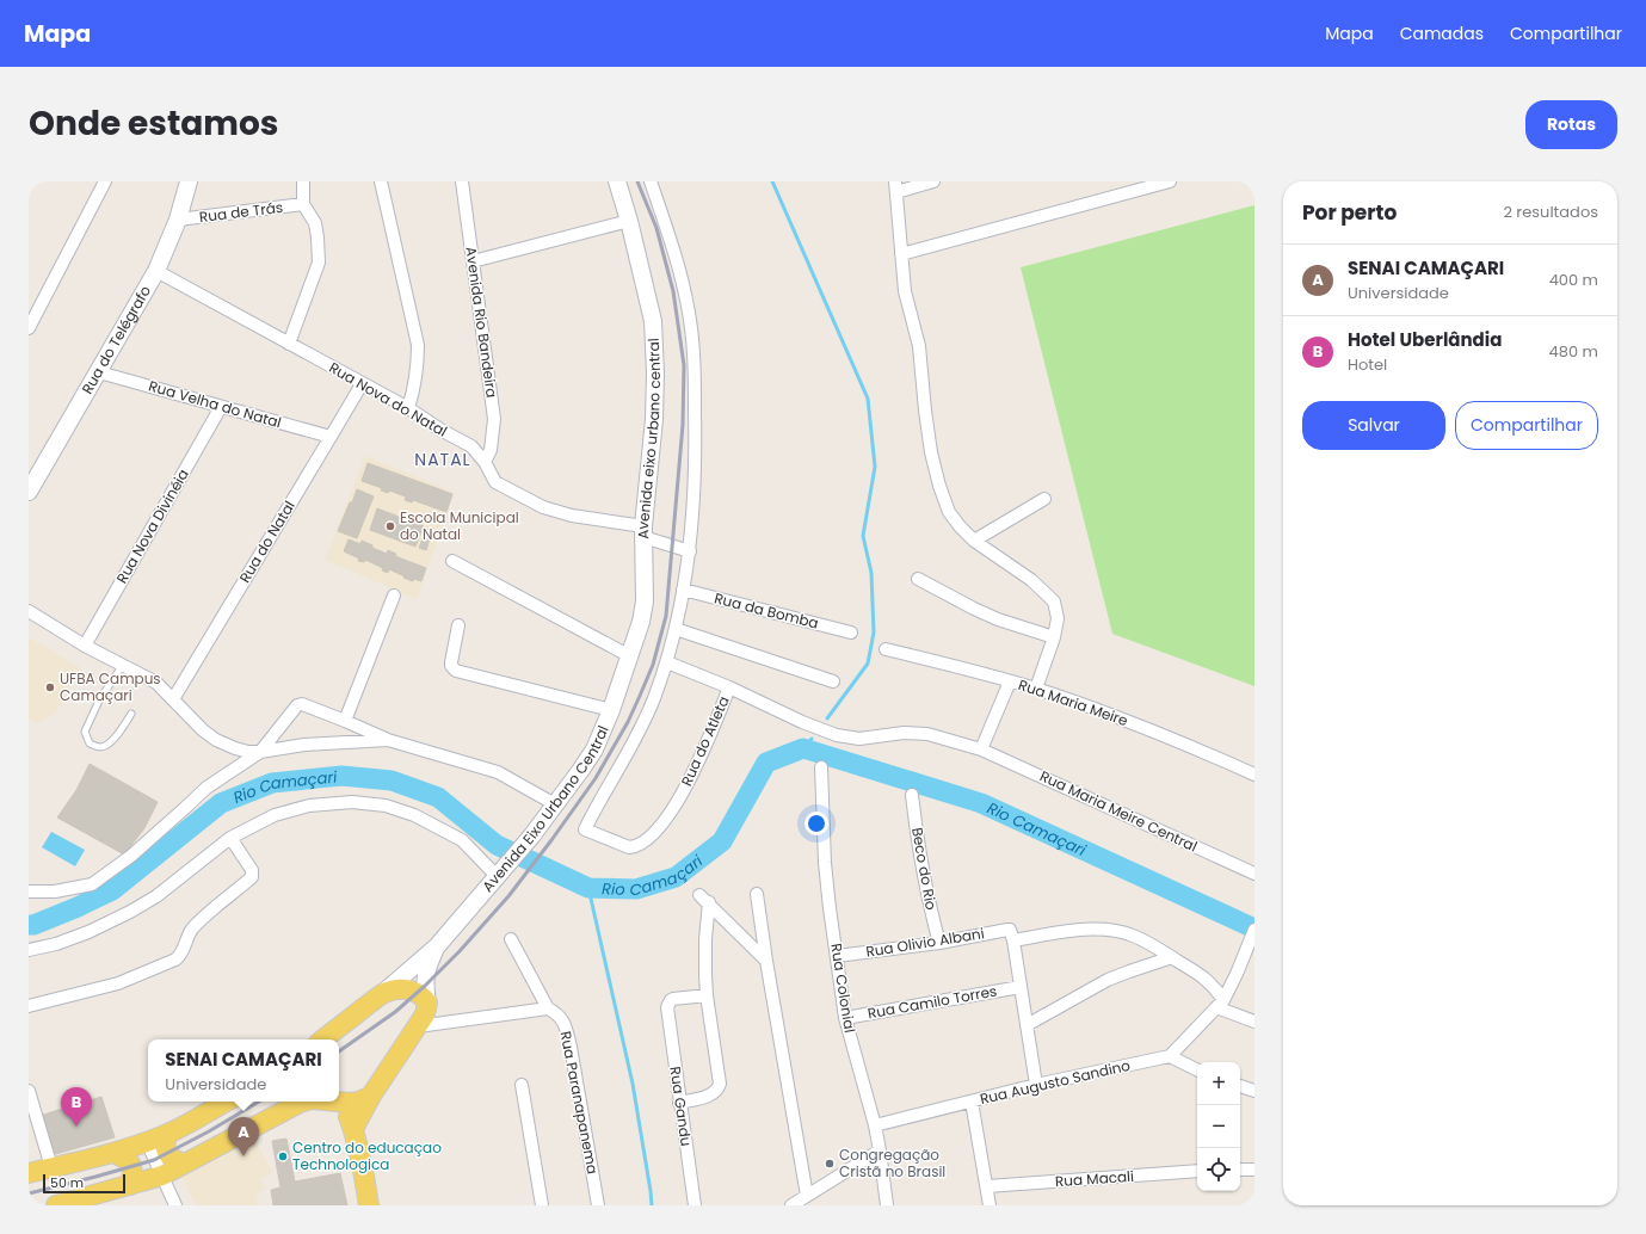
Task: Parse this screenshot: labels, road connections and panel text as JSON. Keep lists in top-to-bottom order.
{
  "streets": {
    "main road": ["Avenida Eixo Urbano Central"],
    "street": [
      "Rua de Trás",
      "Avenida Rio Bandeira",
      "Rua do Telégrafo",
      "Rua Nova do Natal",
      "Rua Velha do Natal",
      "Avenida eixo urbano central",
      "Rua Nova Divinéia",
      "Rua do Natal",
      "Rua da Bomba",
      "Rua Maria Meire",
      "Rua do Atleta",
      "Rua Maria Meire Central",
      "Beco do Rio",
      "Rua Olivio Albani",
      "Rua Colonial",
      "Rua Camilo Torres",
      "Rua Augusto Sandino",
      "Rua Paranapanema",
      "Rua Gandu",
      "Rua Macali"
    ]
  },
  "crossings": [
    ["Rua de Trás", "Rua do Telégrafo"],
    ["Avenida Rio Bandeira", "Rua Nova do Natal"],
    ["Rua do Telégrafo", "Rua Nova do Natal"],
    ["Rua do Telégrafo", "Rua Velha do Natal"],
    ["Rua Nova do Natal", "Avenida eixo urbano central"],
    ["Rua Nova do Natal", "Rua do Natal"],
    ["Rua Velha do Natal", "Rua Nova Divinéia"],
    ["Rua Velha do Natal", "Rua do Natal"],
    ["Avenida eixo urbano central", "Avenida Eixo Urbano Central"],
    ["Rua do Atleta", "Rua Maria Meire Central"],
    ["Beco do Rio", "Rua Olivio Albani"],
    ["Rua Olivio Albani", "Rua Colonial"],
    ["Rua Colonial", "Rua Camilo Torres"],
    ["Rua Colonial", "Rua Augusto Sandino"]
  ],
  "districts": ["NATAL"],
  "water": ["Rio Camaçari"],
  "places": [
    "Escola Municipal do Natal",
    "UFBA Campus Camaçari",
    "Centro do educaçao Technologica",
    "Congregação Cristã no Brasil"
  ],
  "scale_bar": "50 m",
  "page": {
    "header": "Mapa",
    "nav": ["Mapa", "Camadas", "Compartilhar"],
    "title": "Onde estamos",
    "buttons": [
      "Rotas",
      ["Salvar", "Compartilhar"]
    ],
    "heading": ["Por perto", "2 resultados"],
    "list": [
      {
        "mark": "A",
        "name": "SENAI CAMAÇARI",
        "note": "Universidade",
        "value": "400 m"
      },
      {
        "mark": "B",
        "name": "Hotel Uberlândia",
        "note": "Hotel",
        "value": "480 m"
      }
    ],
    "popup": ["SENAI CAMAÇARI", "Universidade"],
    "map_buttons": ["+", "−"],
    "pins": ["B", "A"],
    "scale": "50 m"
  }
}
